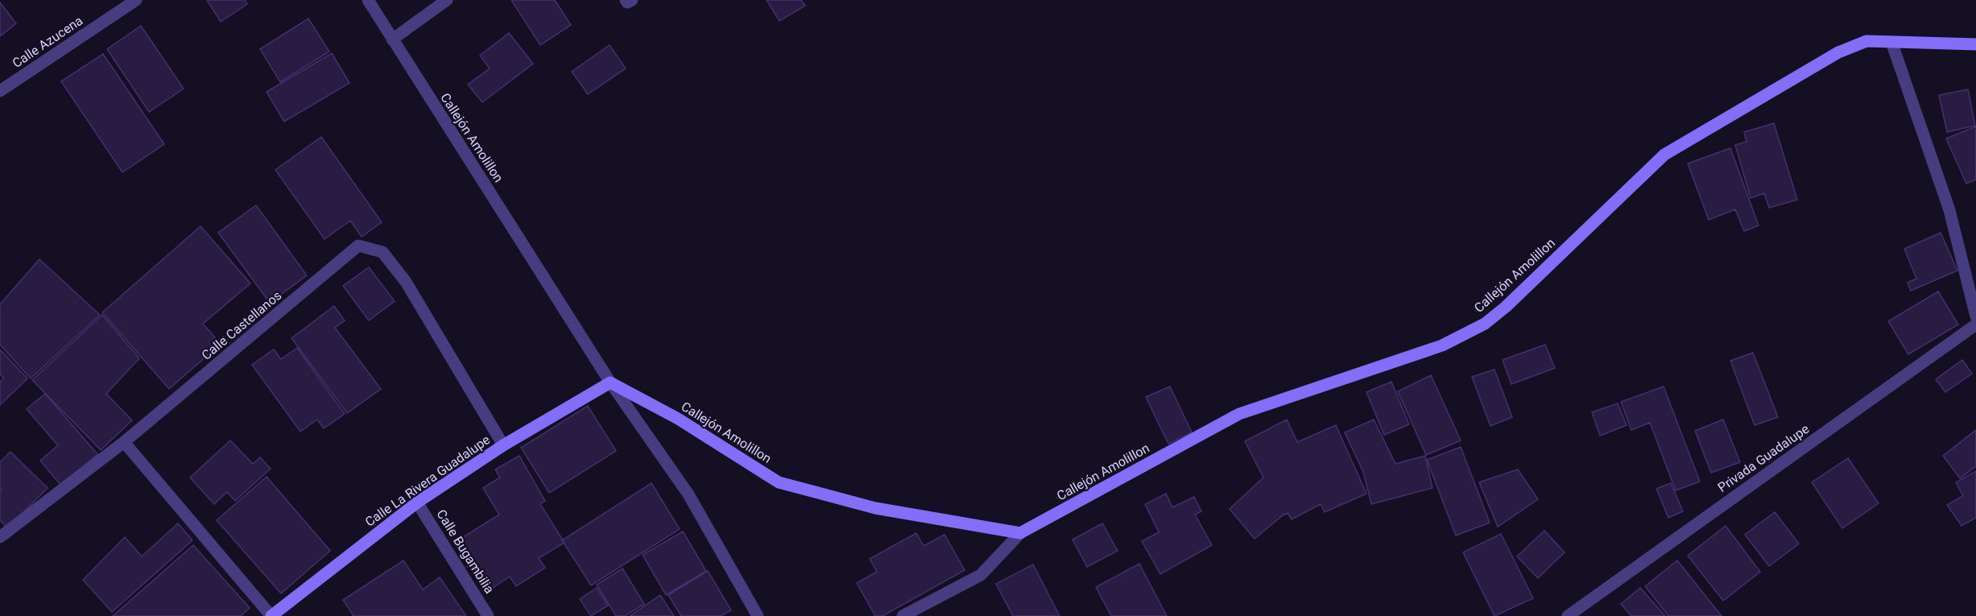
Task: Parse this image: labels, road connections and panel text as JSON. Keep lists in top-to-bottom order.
{
  "streets": {
    "street": [
      "Calle Azucena",
      "Callejón Amolillon",
      "Calle Castellanos",
      "Privada Guadalupe",
      "Calle La Rivera Guadalupe",
      "Calle Bugambilia"
    ]
  },
  "crossings": [
    ["Callejón Amolillon", "Calle La Rivera Guadalupe"],
    ["Calle Castellanos", "Calle La Rivera Guadalupe"],
    ["Calle La Rivera Guadalupe", "Calle Bugambilia"]
  ]
}
